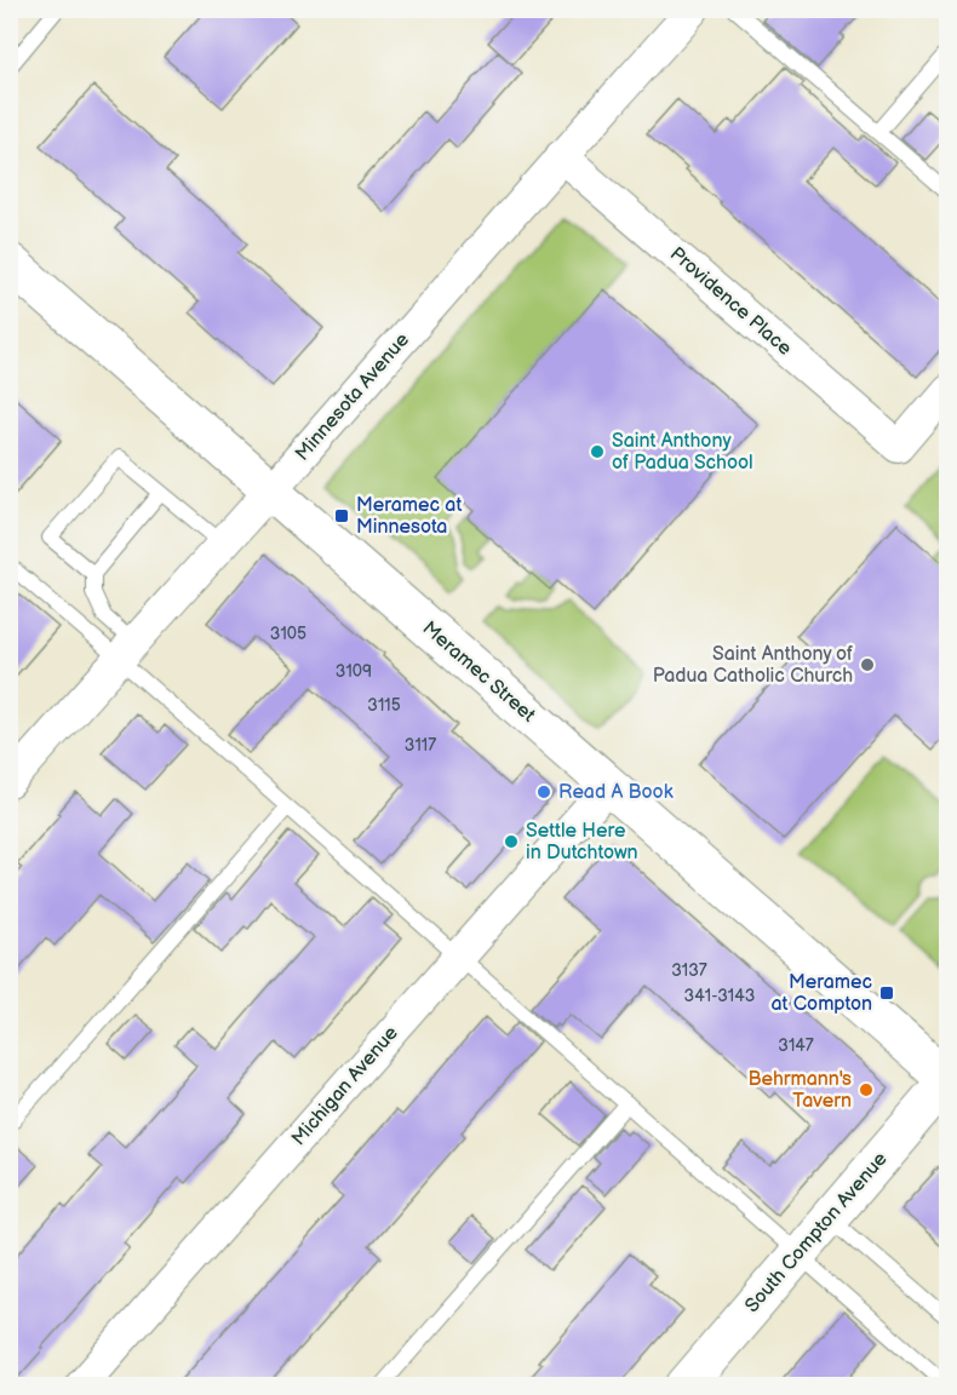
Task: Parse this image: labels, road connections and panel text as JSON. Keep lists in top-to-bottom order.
{
  "streets": {
    "street": [
      "Providence Place",
      "Minnesota Avenue",
      "Meramec Street",
      "Michigan Avenue",
      "South Compton Avenue"
    ]
  },
  "crossings": [
    ["Providence Place", "Minnesota Avenue"],
    ["Minnesota Avenue", "Meramec Street"],
    ["Meramec Street", "Michigan Avenue"],
    ["Meramec Street", "South Compton Avenue"]
  ],
  "places": {
    "other": [
      "Saint Anthony of Padua School",
      "Saint Anthony of Padua Catholic Church",
      "Read A Book",
      "Settle Here in Dutchtown",
      "Behrmann's Tavern"
    ],
    "transit": ["Meramec at Minnesota", "Meramec at Compton"]
  },
  "house_numbers": [
    "3105",
    "3109",
    "3115",
    "3117",
    "3137",
    "341-3143",
    "3147"
  ]
}
